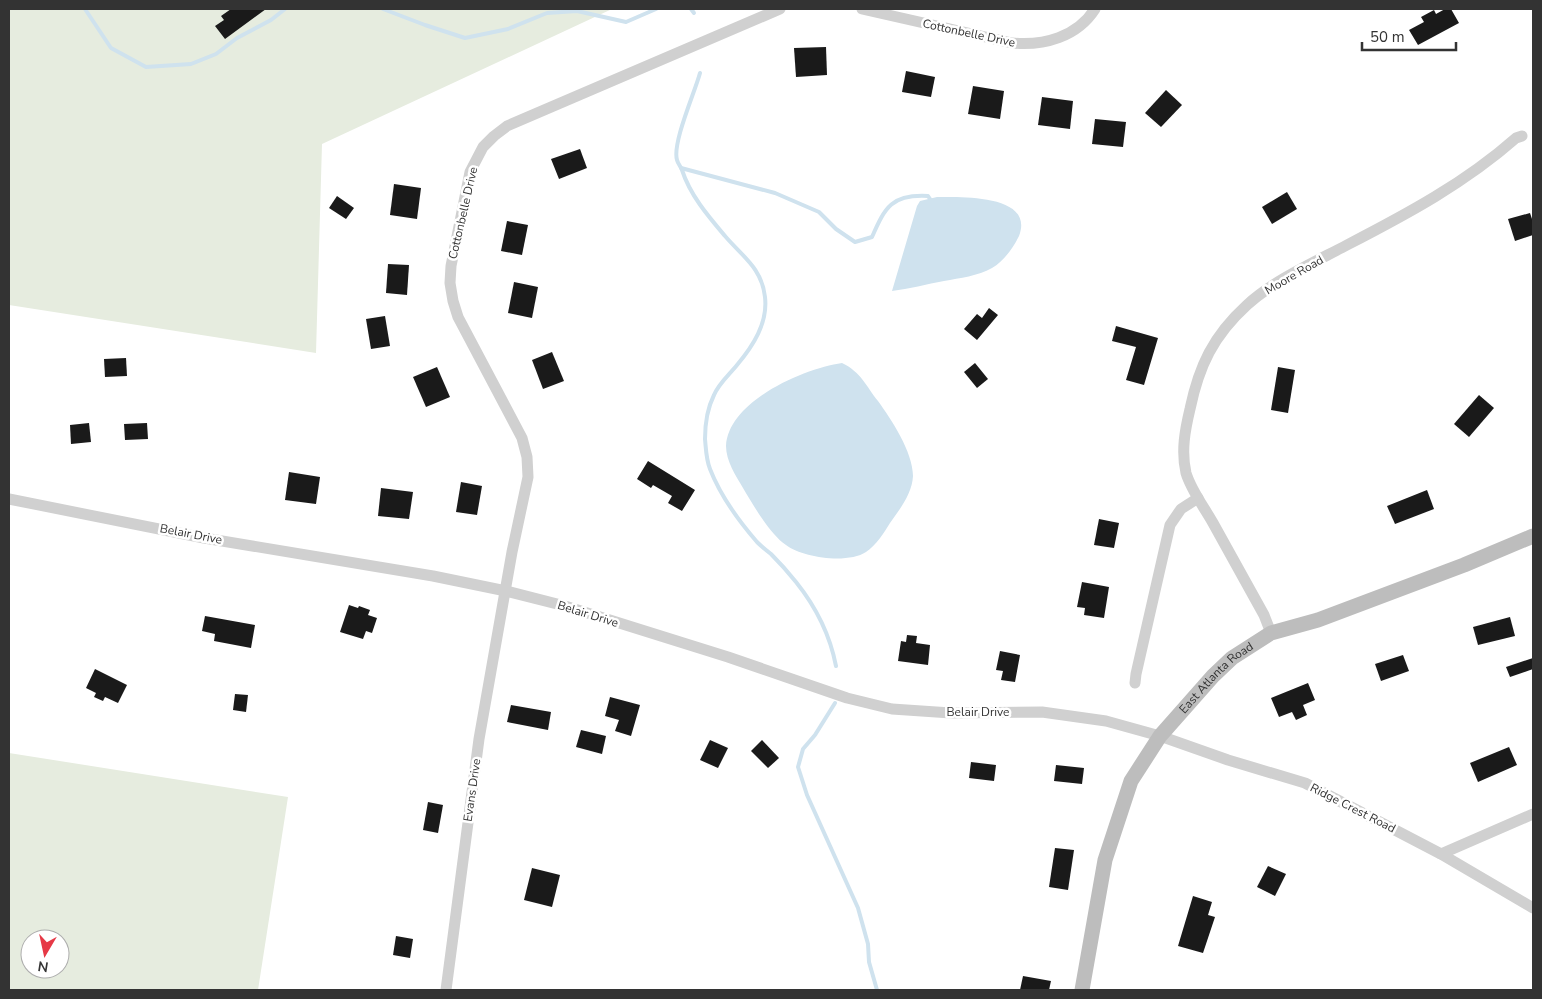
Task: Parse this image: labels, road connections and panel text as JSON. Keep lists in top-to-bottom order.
{
  "streets": {
    "street": [
      "Cottonbelle Drive",
      "Moore Road",
      "Belair Drive",
      "East Atlanta Road",
      "Evans Drive",
      "Ridge Crest Road"
    ]
  },
  "crossings": [
    ["Cottonbelle Drive", "Belair Drive"],
    ["Cottonbelle Drive", "Evans Drive"],
    ["Moore Road", "East Atlanta Road"],
    ["Belair Drive", "East Atlanta Road"],
    ["Belair Drive", "Evans Drive"],
    ["Belair Drive", "Ridge Crest Road"],
    ["East Atlanta Road", "Ridge Crest Road"]
  ],
  "scale_bar": "50 m",
  "north": "bottom"
}
